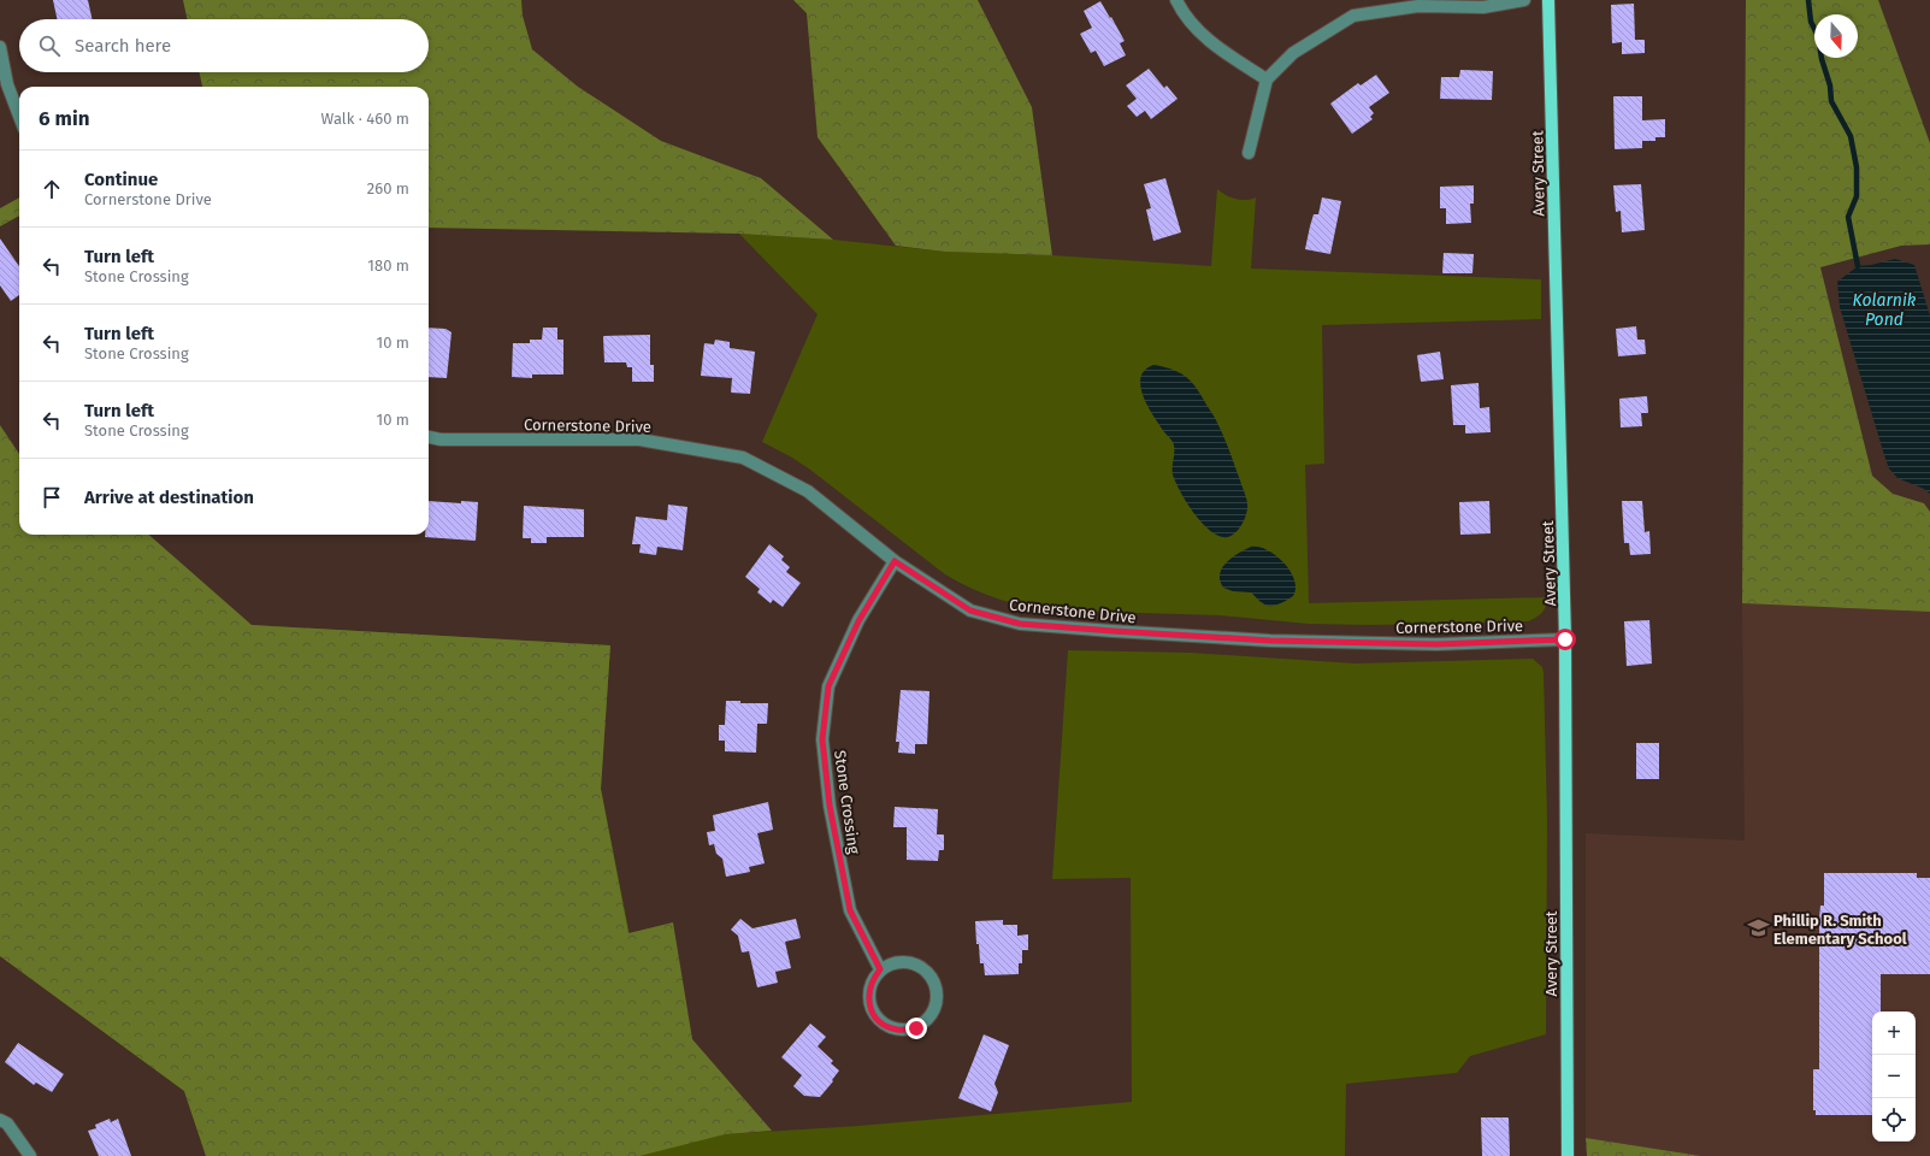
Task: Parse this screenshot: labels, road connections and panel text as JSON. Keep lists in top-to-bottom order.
{
  "streets": {
    "main road": ["Avery Street"],
    "street": ["Cornerstone Drive", "Stone Crossing"]
  },
  "crossings": [
    ["Avery Street", "Cornerstone Drive"],
    ["Cornerstone Drive", "Stone Crossing"]
  ],
  "water": ["Kolarnik Pond"],
  "places": {
    "school or university": ["Phillip R. Smith Elementary School"]
  },
  "north": "bottom",
  "page": {
    "search": "Search here",
    "heading": ["6 min", "Walk · 460 m"],
    "list": [
      ["Continue", "Cornerstone Drive", "260 m"],
      ["Turn left", "Stone Crossing", "180 m"],
      ["Turn left", "Stone Crossing", "10 m"],
      ["Turn left", "Stone Crossing", "10 m"],
      "Arrive at destination"
    ],
    "map_buttons": ["+", "−"]
  }
}
